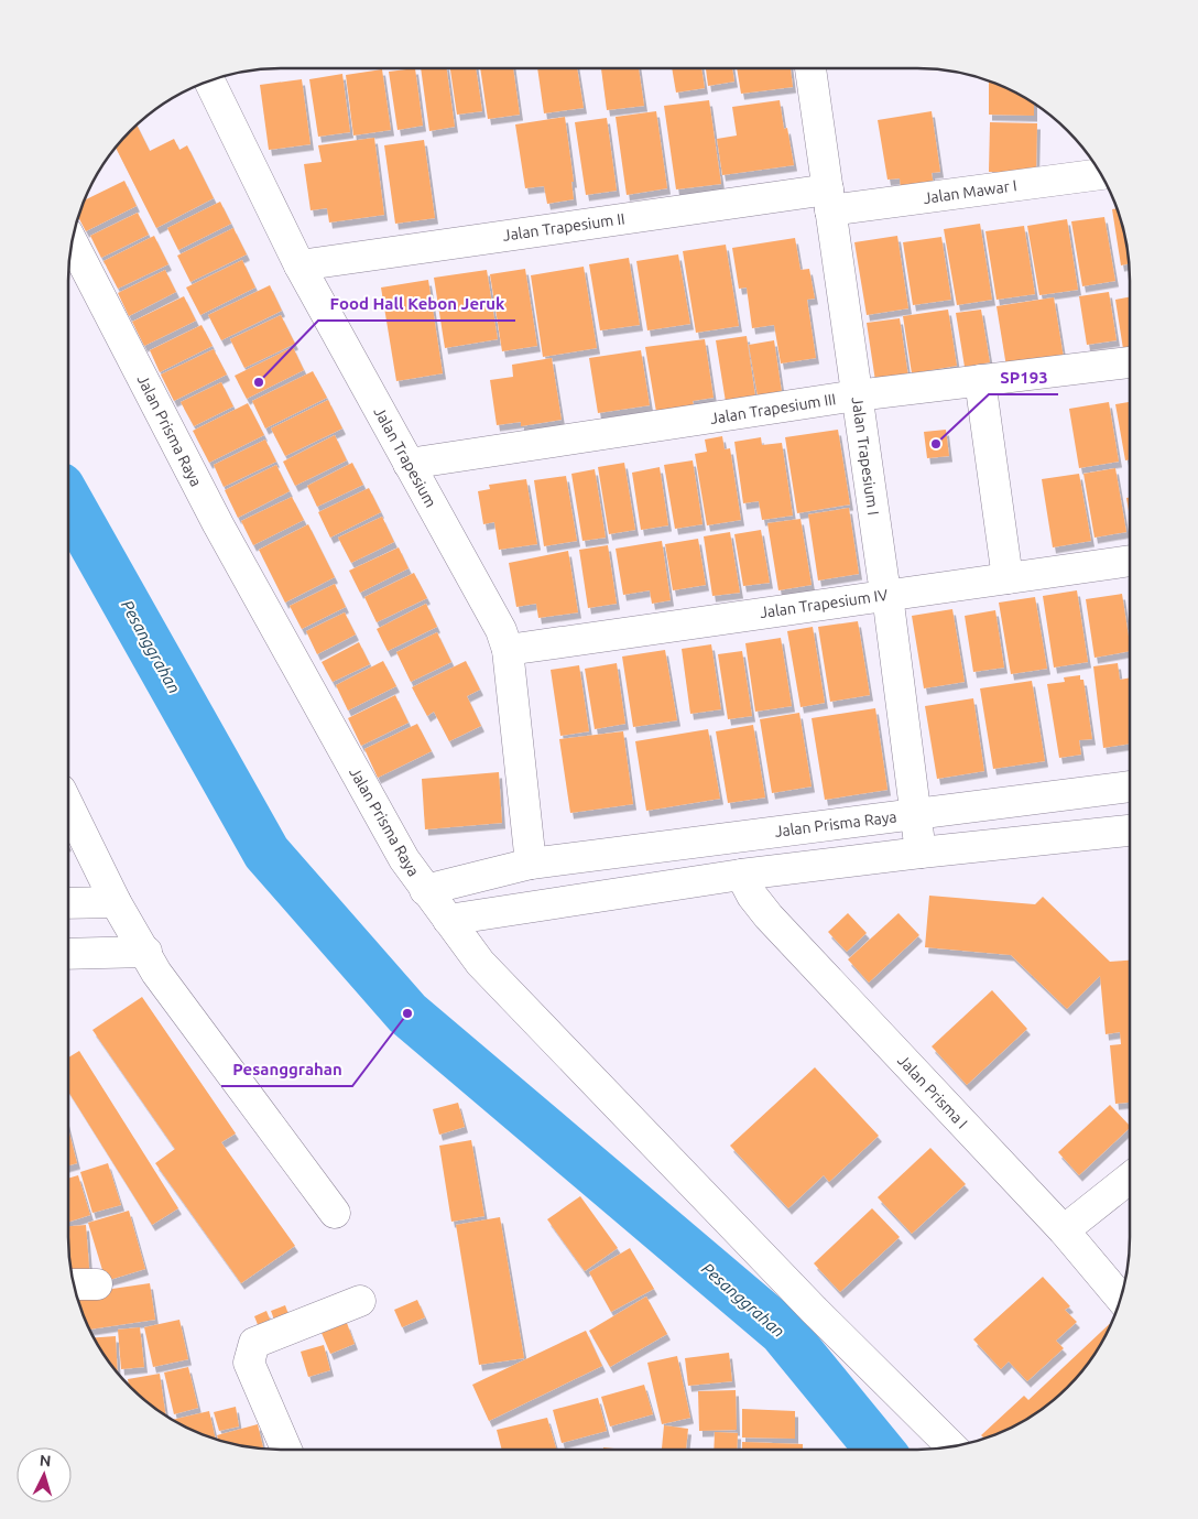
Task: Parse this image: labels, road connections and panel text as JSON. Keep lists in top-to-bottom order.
{
  "streets": {
    "street": [
      "Jalan Mawar I",
      "Jalan Trapesium II",
      "Jalan Trapesium III",
      "Jalan Prisma Raya",
      "Jalan Trapesium I",
      "Jalan Trapesium",
      "Jalan Trapesium IV",
      "Jalan Prisma I"
    ]
  },
  "crossings": [
    ["Jalan Mawar I", "Jalan Trapesium II"],
    ["Jalan Mawar I", "Jalan Trapesium I"],
    ["Jalan Trapesium II", "Jalan Trapesium I"],
    ["Jalan Trapesium II", "Jalan Trapesium"],
    ["Jalan Trapesium III", "Jalan Trapesium I"],
    ["Jalan Trapesium III", "Jalan Trapesium"],
    ["Jalan Prisma Raya", "Jalan Trapesium I"],
    ["Jalan Prisma Raya", "Jalan Trapesium"],
    ["Jalan Trapesium I", "Jalan Trapesium IV"],
    ["Jalan Trapesium", "Jalan Trapesium IV"]
  ],
  "water": ["Pesanggrahan"],
  "places": ["Food Hall Kebon Jeruk", "SP193", "Pesanggrahan"],
  "north": "top"
}
